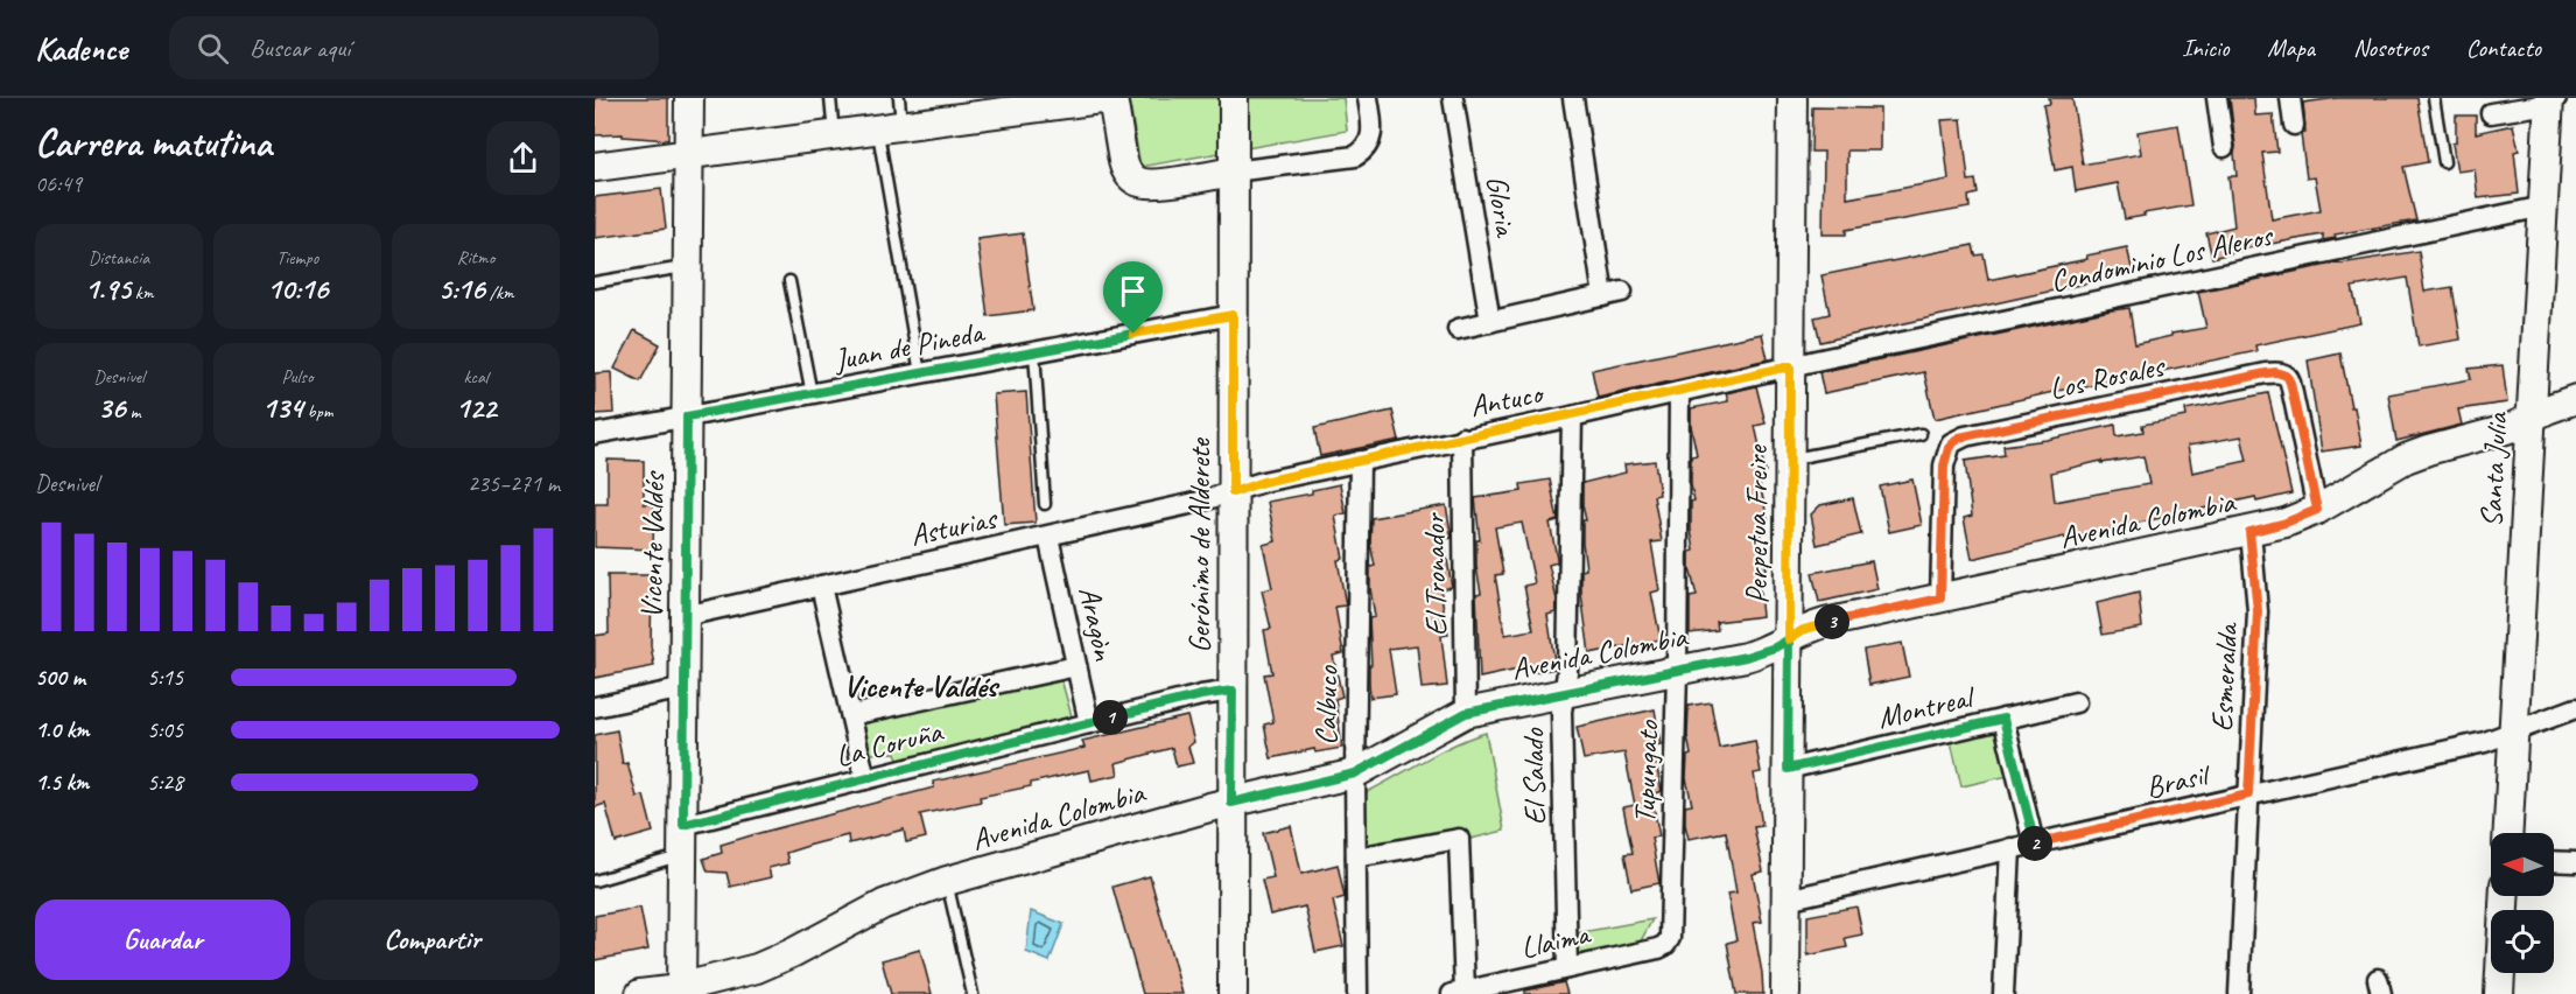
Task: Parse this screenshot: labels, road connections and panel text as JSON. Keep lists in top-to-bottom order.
{
  "streets": {
    "street": [
      "Gloria",
      "Condominio Los Aleros",
      "Juan de Pineda",
      "Los Rosales",
      "Antuco",
      "Santa Julia",
      "Avenida Colombia",
      "Perpetua Freire",
      "Asturias",
      "Vicente Valdés",
      "Gerónimo de Alderete",
      "El Tronador",
      "Aragòn",
      "Esmeralda",
      "Calbuco",
      "Montreal",
      "La Coruña",
      "Tupungato",
      "El Salado",
      "Brasil",
      "Llaima"
    ]
  },
  "crossings": [
    ["Condominio Los Aleros", "Antuco"],
    ["Condominio Los Aleros", "Santa Julia"],
    ["Condominio Los Aleros", "Perpetua Freire"],
    ["Juan de Pineda", "Vicente Valdés"],
    ["Juan de Pineda", "Gerónimo de Alderete"],
    ["Los Rosales", "Avenida Colombia"],
    ["Antuco", "Perpetua Freire"],
    ["Antuco", "Asturias"],
    ["Antuco", "Gerónimo de Alderete"],
    ["Antuco", "El Tronador"],
    ["Antuco", "Calbuco"],
    ["Antuco", "Tupungato"],
    ["Antuco", "El Salado"],
    ["Santa Julia", "Avenida Colombia"],
    ["Santa Julia", "Brasil"],
    ["Avenida Colombia", "Perpetua Freire"],
    ["Avenida Colombia", "Vicente Valdés"],
    ["Avenida Colombia", "Gerónimo de Alderete"],
    ["Avenida Colombia", "El Tronador"],
    ["Avenida Colombia", "Esmeralda"],
    ["Avenida Colombia", "Calbuco"],
    ["Avenida Colombia", "Tupungato"],
    ["Avenida Colombia", "El Salado"],
    ["Perpetua Freire", "Montreal"],
    ["Perpetua Freire", "Brasil"],
    ["Asturias", "Vicente Valdés"],
    ["Asturias", "Gerónimo de Alderete"],
    ["Asturias", "Aragòn"],
    ["Vicente Valdés", "La Coruña"],
    ["Gerónimo de Alderete", "La Coruña"],
    ["Aragòn", "La Coruña"],
    ["Esmeralda", "Brasil"],
    ["Tupungato", "Llaima"],
    ["El Salado", "Llaima"]
  ],
  "districts": ["Vicente Valdés"],
  "north": "left",
  "page": {
    "header": "Kadence",
    "search": "Buscar aquí",
    "nav": [
      "Inicio",
      "Mapa",
      "Nosotros",
      "Contacto"
    ],
    "heading": ["Carrera matutina", "06:49"],
    "stats": [
      ["Distancia", "1.95 km"],
      ["Tiempo", "10:16"],
      ["Ritmo", "5:16 /km"],
      ["Desnivel", "36 m"],
      ["Pulso", "134 bpm"],
      ["kcal", "122"]
    ],
    "chart": ["Desnivel", "235–271 m"],
    "pins": ["3", "1", "2"],
    "list": [
      {
        "name": "500 m",
        "note": "5:15"
      },
      {
        "name": "1.0 km",
        "note": "5:05"
      },
      {
        "name": "1.5 km",
        "note": "5:28"
      }
    ],
    "buttons": ["Guardar", "Compartir"]
  }
}
